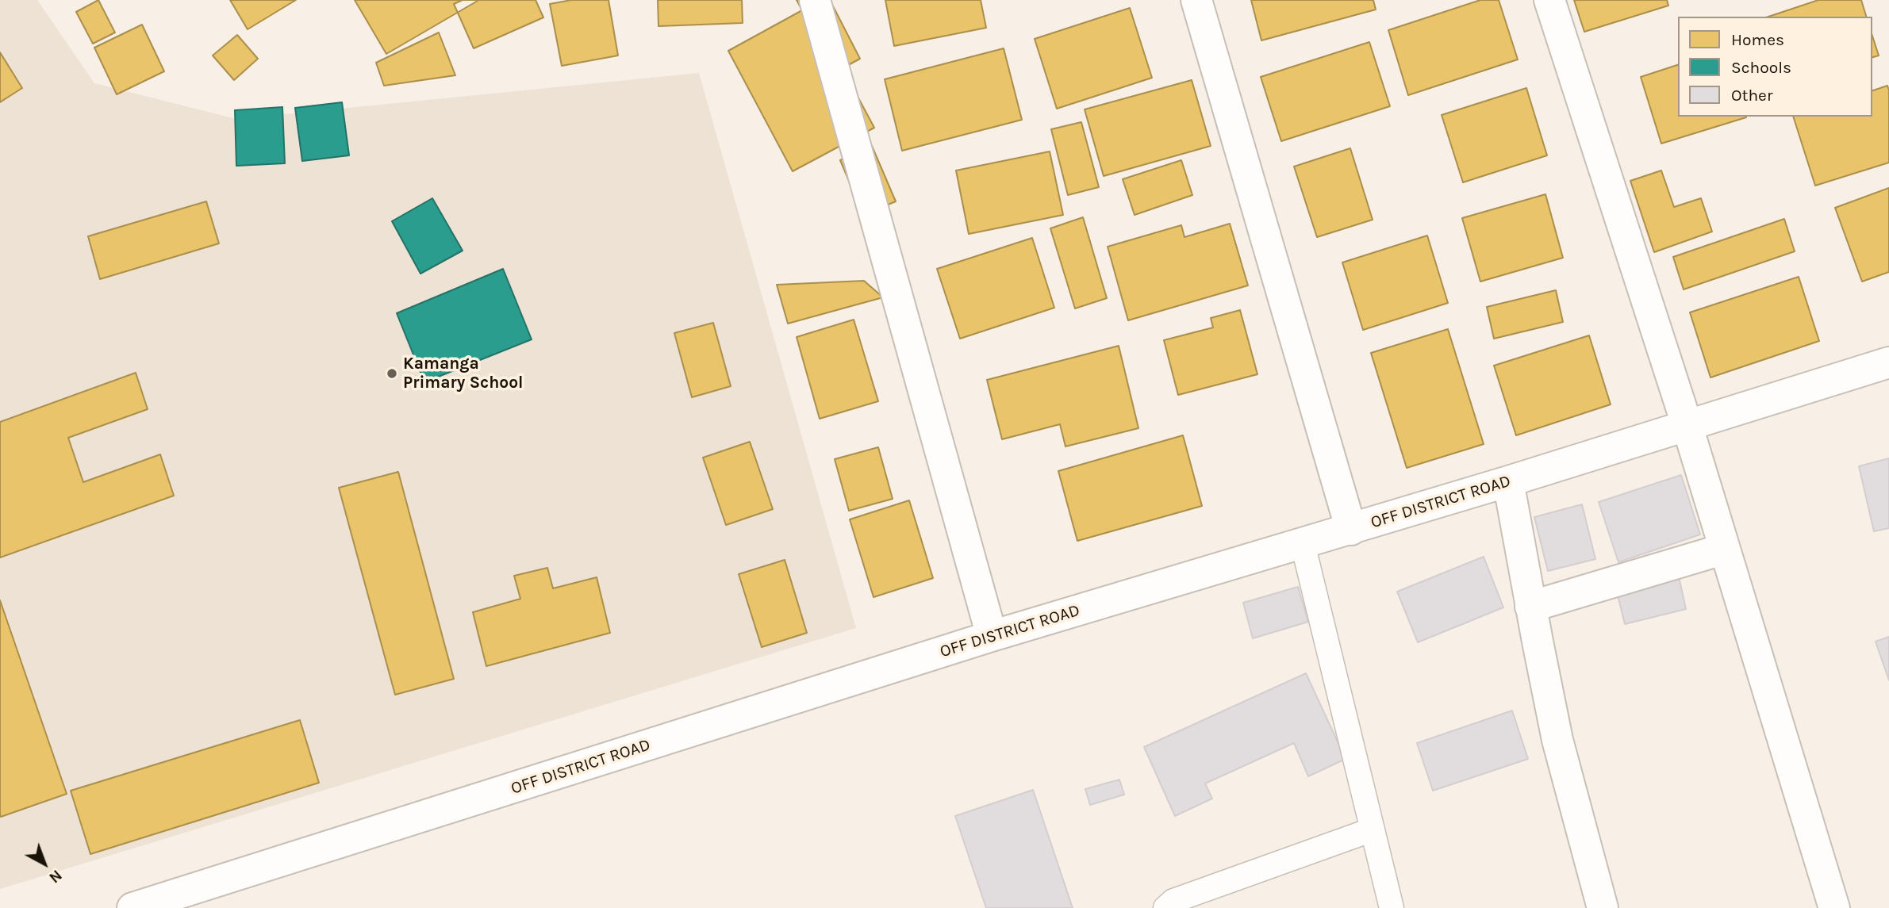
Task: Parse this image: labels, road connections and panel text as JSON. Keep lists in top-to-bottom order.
{
  "streets": {
    "street": ["OFF DISTRICT ROAD"]
  },
  "places": ["Kamanga Primary School"],
  "legend": ["Homes", "Schools", "Other"],
  "north": "bottom right"
}
